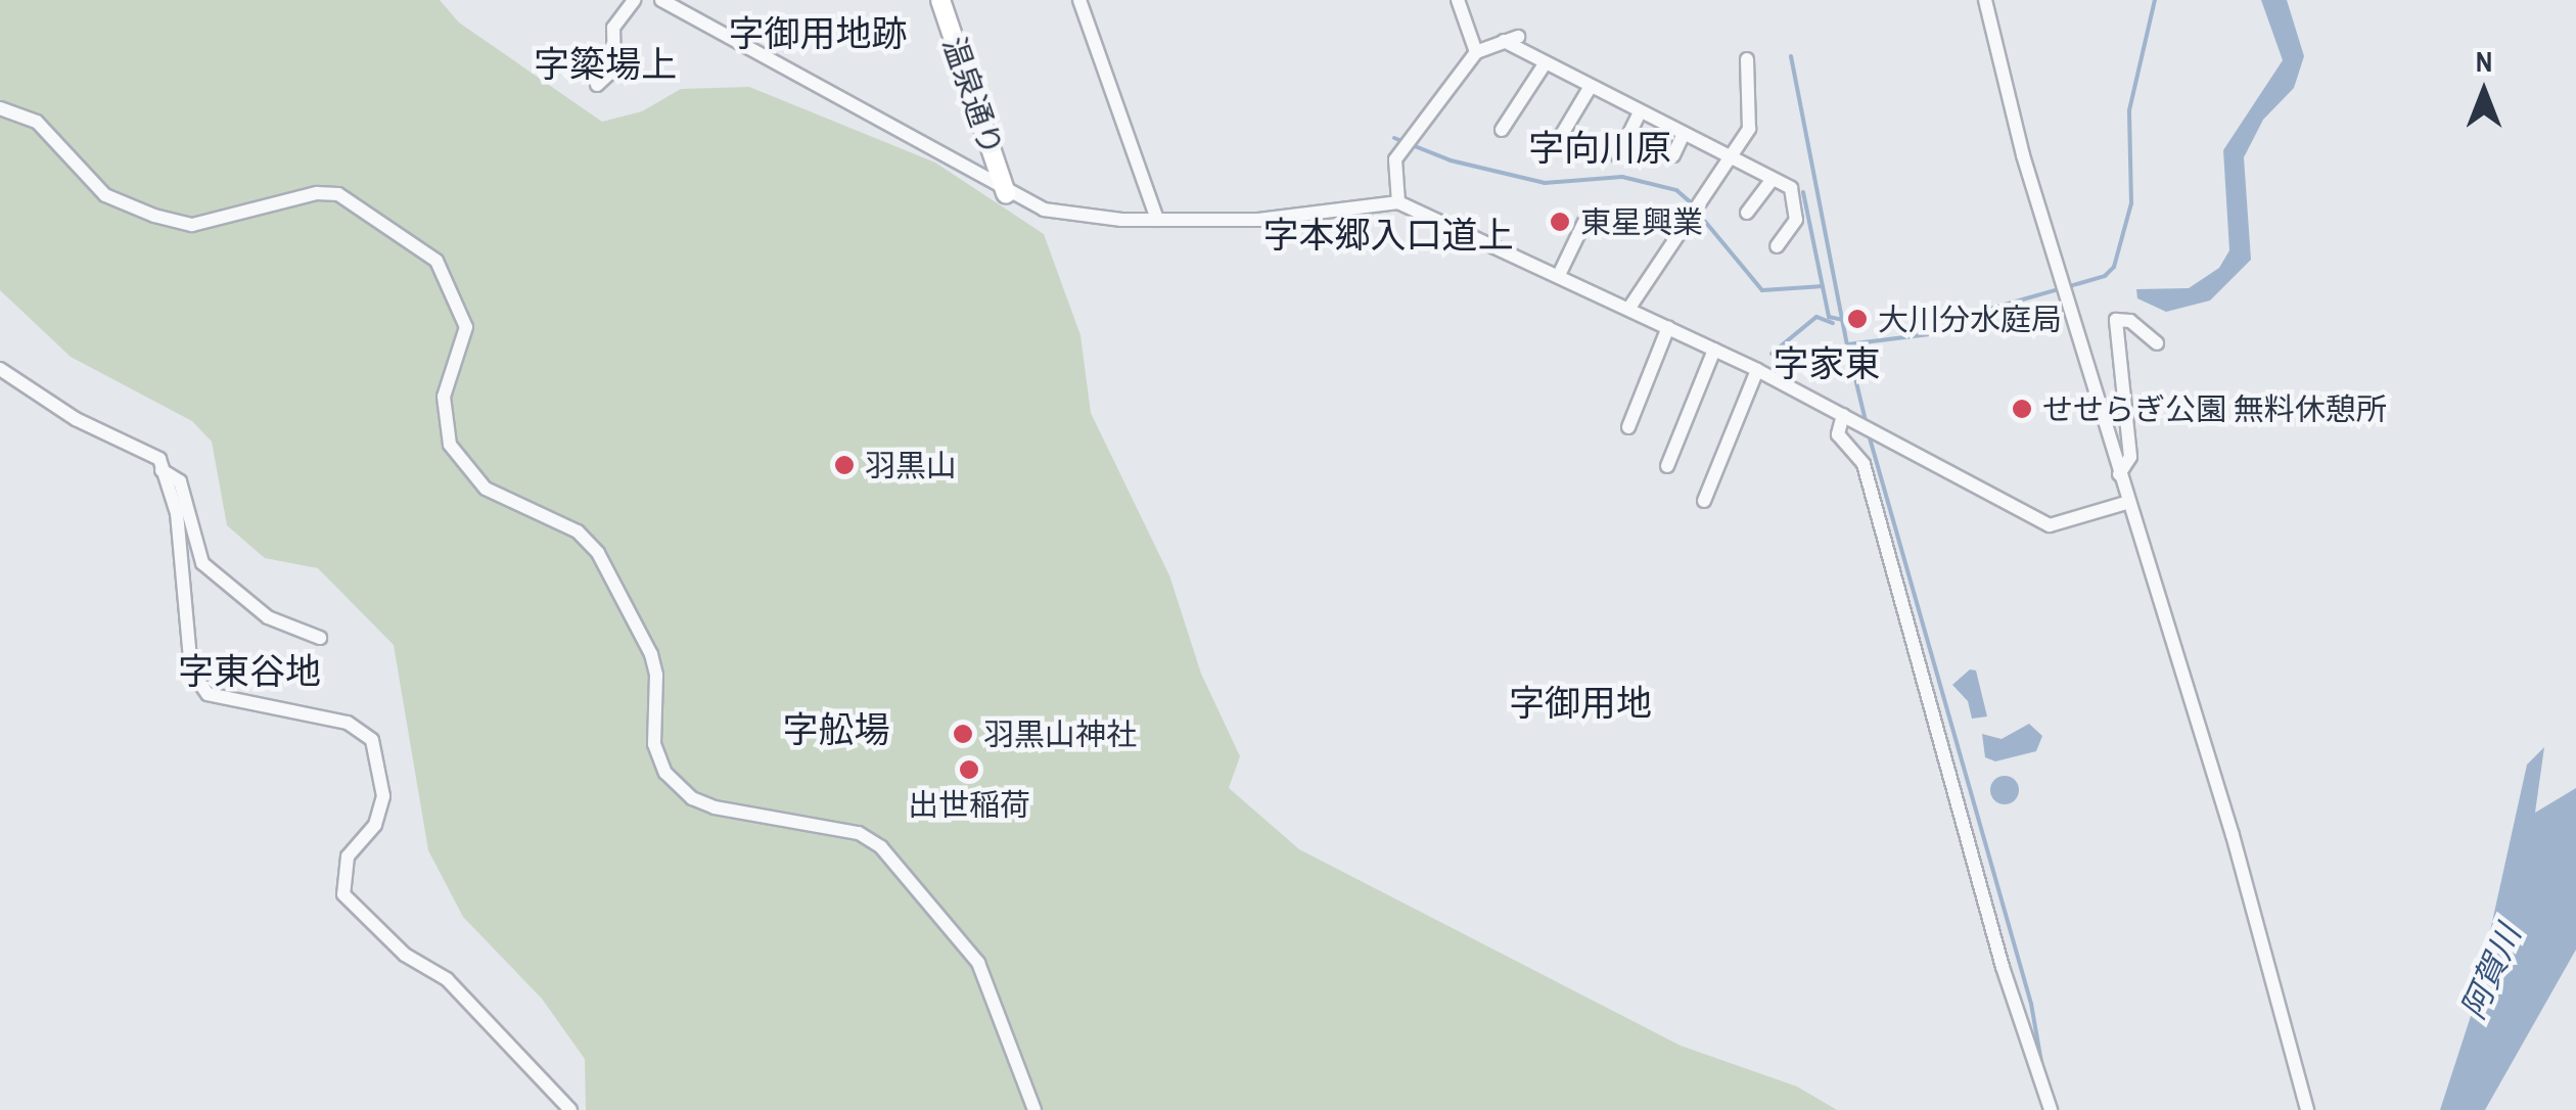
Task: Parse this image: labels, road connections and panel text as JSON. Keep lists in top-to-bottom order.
{
  "streets": {
    "street": ["温泉通り"]
  },
  "districts": [
    "字御用地跡",
    "字簗場上",
    "字向川原",
    "字本郷入口道上",
    "字家東",
    "字東谷地",
    "字御用地",
    "字舩場"
  ],
  "water": ["阿賀川"],
  "places": [
    "東星興業",
    "大川分水庭局",
    "せせらぎ公園 無料休憩所",
    "羽黒山",
    "羽黒山神社",
    "出世稲荷"
  ],
  "north": "top"
}
